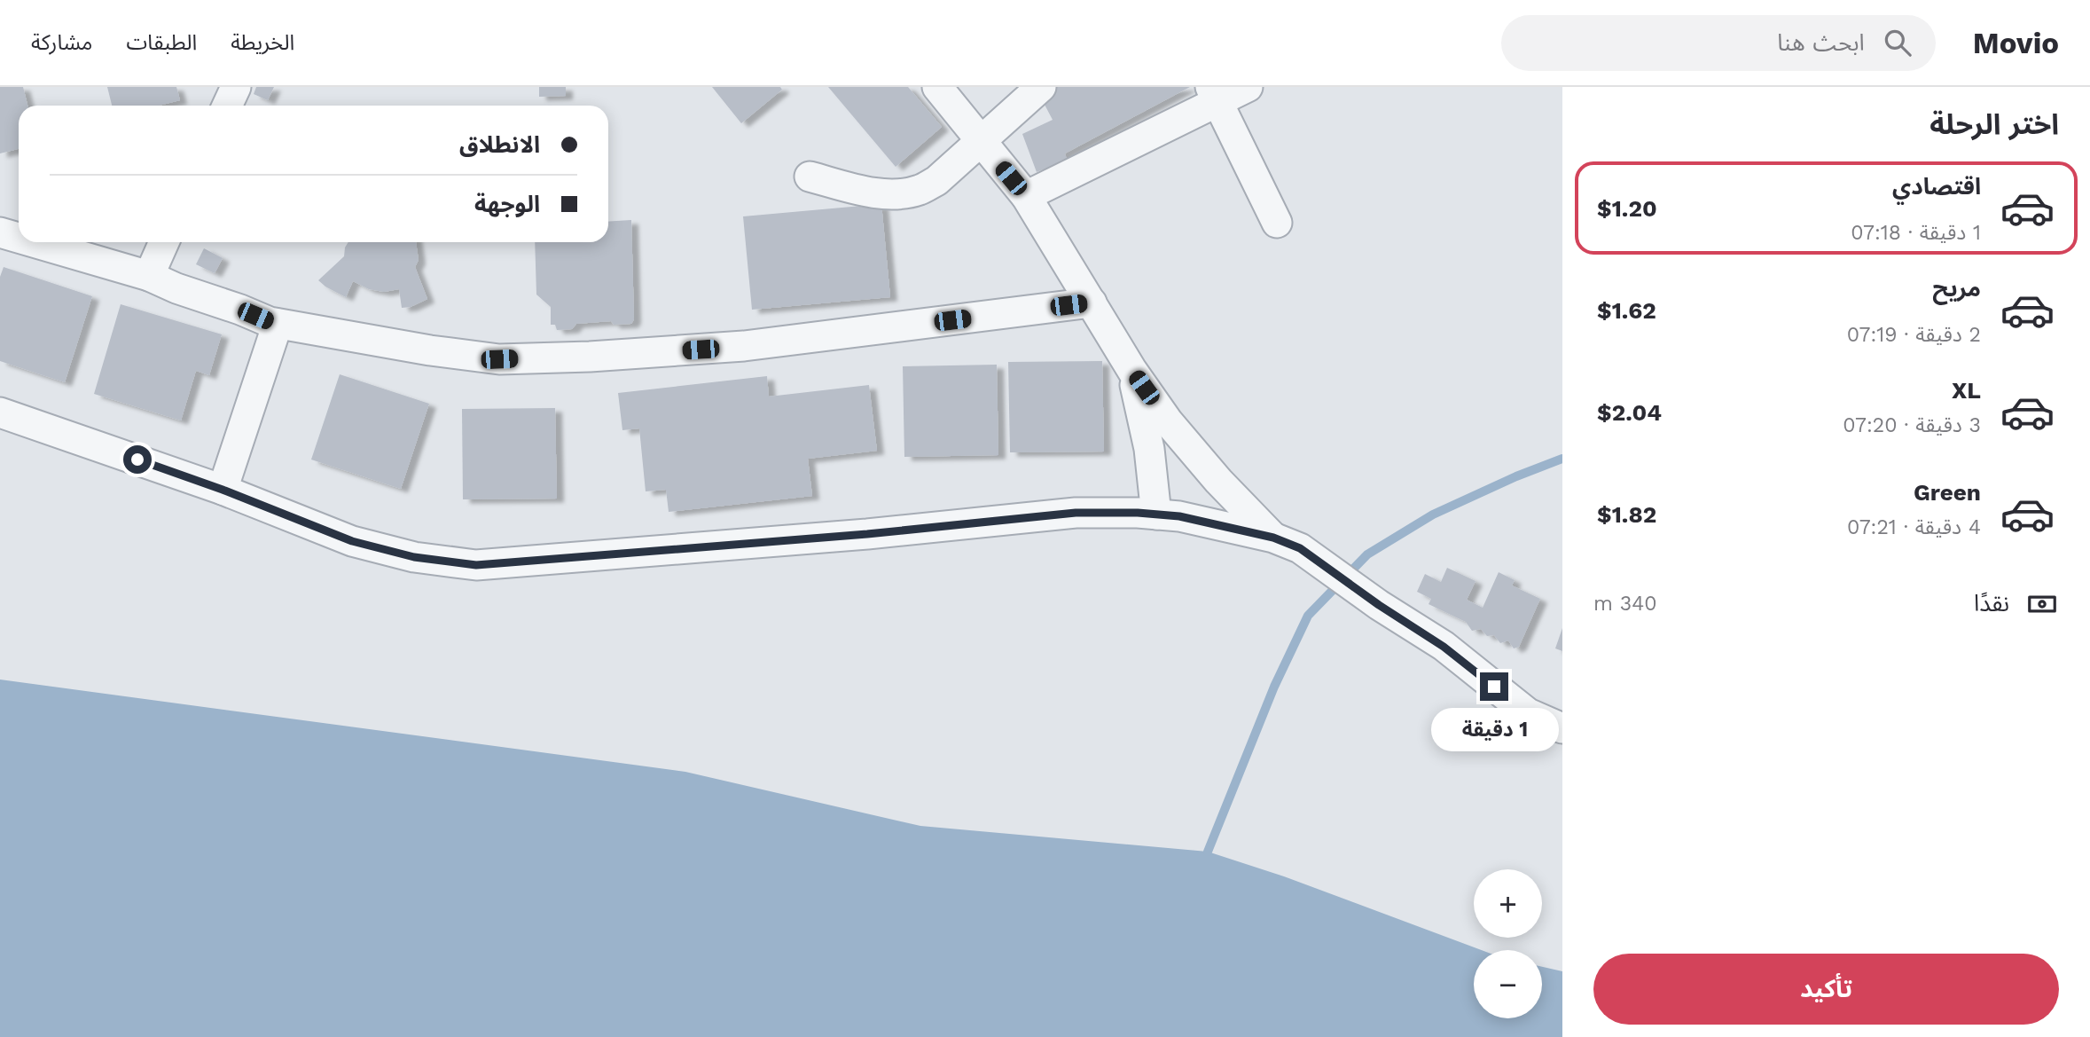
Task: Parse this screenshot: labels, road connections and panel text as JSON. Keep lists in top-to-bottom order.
{
  "page": {
    "header": "Movio",
    "search": "ابحث هنا",
    "nav": ["الخريطة", "الطبقات", "مشاركة"],
    "heading": "اختر الرحلة",
    "banner": ["الانطلاق", "الوجهة"],
    "list": [
      {
        "name": "اقتصادي",
        "note": "1 دقيقة · 07:18",
        "value": "$1.20"
      },
      {
        "name": "مريح",
        "note": "2 دقيقة · 07:19",
        "value": "$1.62"
      },
      {
        "name": "XL",
        "note": "3 دقيقة · 07:20",
        "value": "$2.04"
      },
      {
        "name": "Green",
        "note": "4 دقيقة · 07:21",
        "value": "$1.82"
      }
    ],
    "pay": ["نقدًا", "340 m"],
    "bubble": "1 دقيقة",
    "map_buttons": ["+", "−"],
    "buttons": "تأكيد"
  }
}
